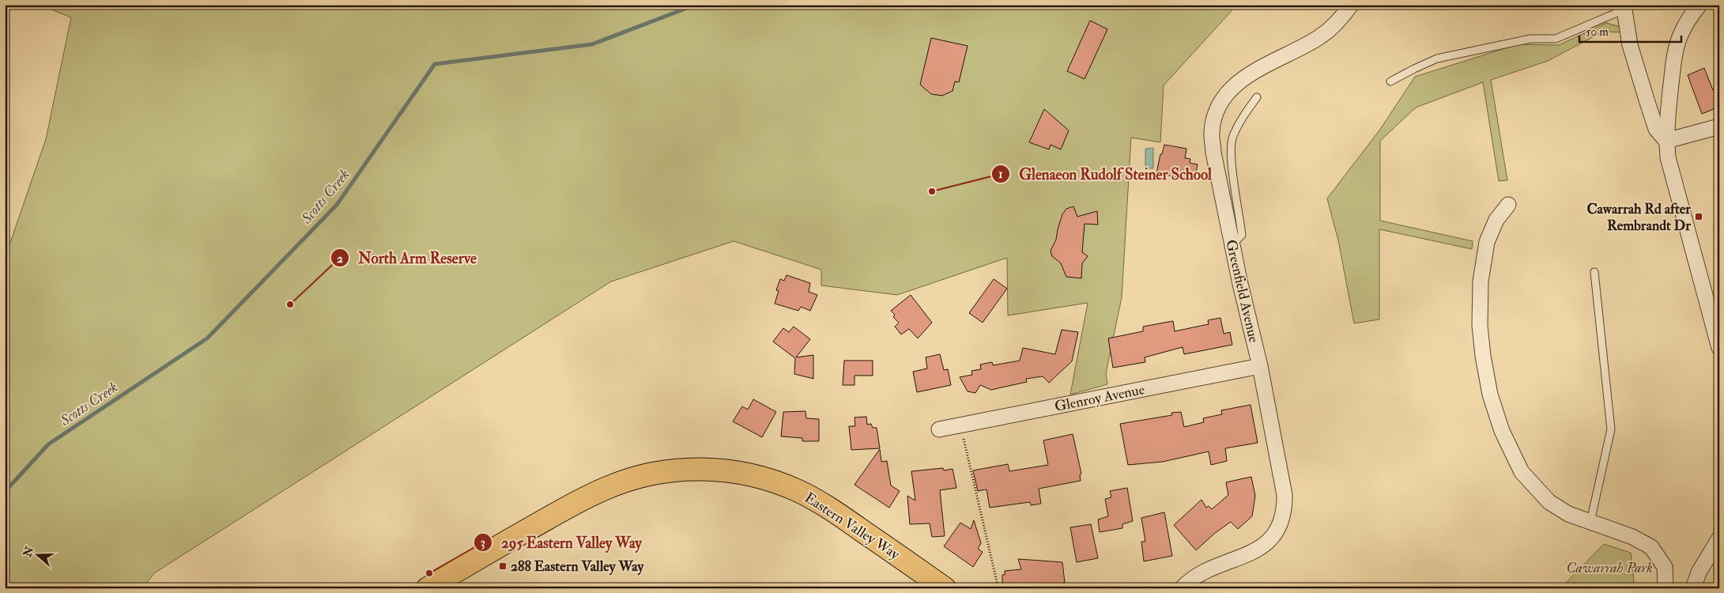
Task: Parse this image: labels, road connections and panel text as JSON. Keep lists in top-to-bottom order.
{
  "streets": {
    "main road": ["Eastern Valley Way"],
    "street": ["Greenfield Avenue", "Glenroy Avenue"]
  },
  "crossings": [
    ["Greenfield Avenue", "Glenroy Avenue"]
  ],
  "water": ["Scotts Creek"],
  "parks": ["Cawarrah Park"],
  "places": {
    "other": ["Glenaeon Rudolf Steiner School", "North Arm Reserve", "295 Eastern Valley Way"],
    "transit": ["Cawarrah Rd after Rembrandt Dr", "288 Eastern Valley Way"]
  },
  "scale_bar": "50 m",
  "north": "left"
}
